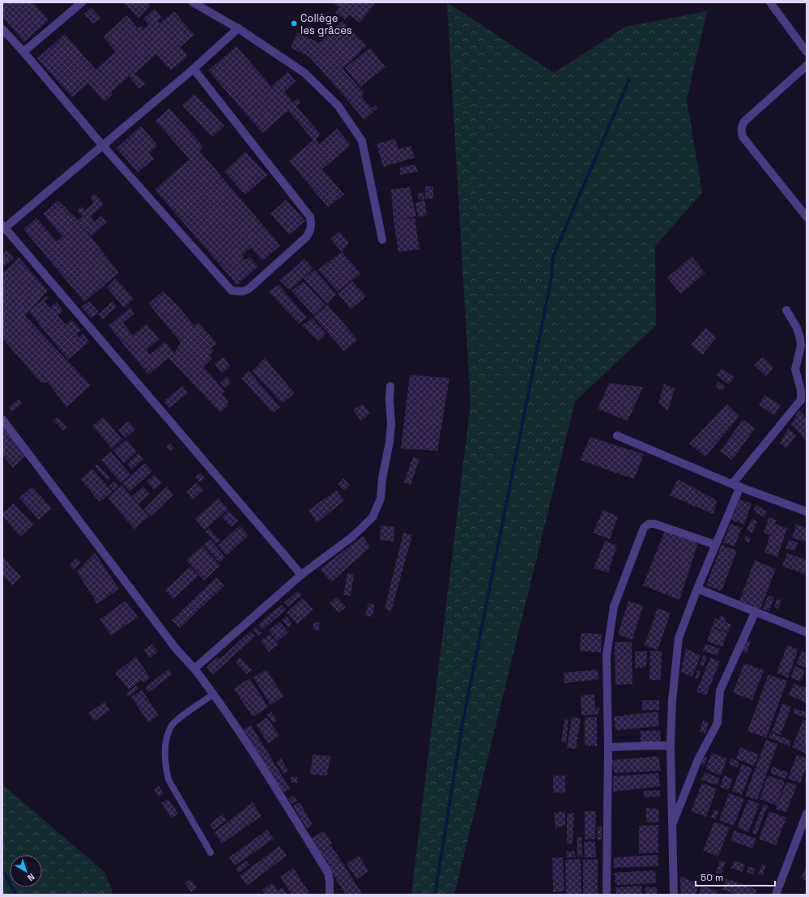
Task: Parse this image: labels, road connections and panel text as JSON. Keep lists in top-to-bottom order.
{
  "places": ["Collège les grâces"],
  "scale_bar": "50 m",
  "north": "bottom right"
}
